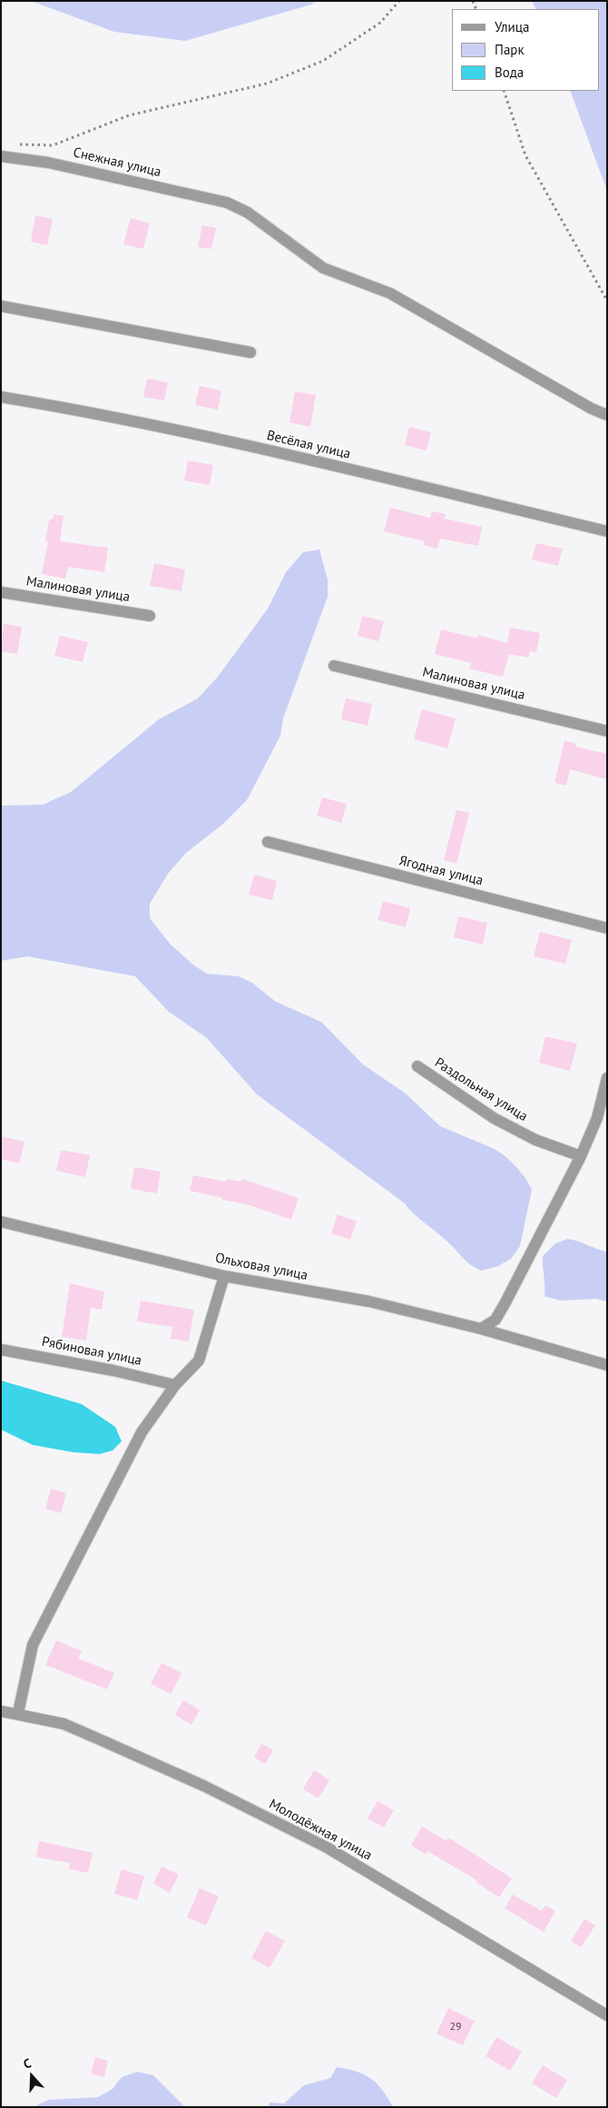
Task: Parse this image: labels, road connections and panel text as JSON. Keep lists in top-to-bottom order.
{
  "streets": {
    "street": [
      "Снежная улица",
      "Весёлая улица",
      "Малиновая улица",
      "Ягодная улица",
      "Раздольная улица",
      "Ольховая улица",
      "Рябиновая улица",
      "Молодёжная улица"
    ]
  },
  "house_numbers": ["29"],
  "legend": ["Улица", "Парк", "Вода"],
  "north": "top"
}
